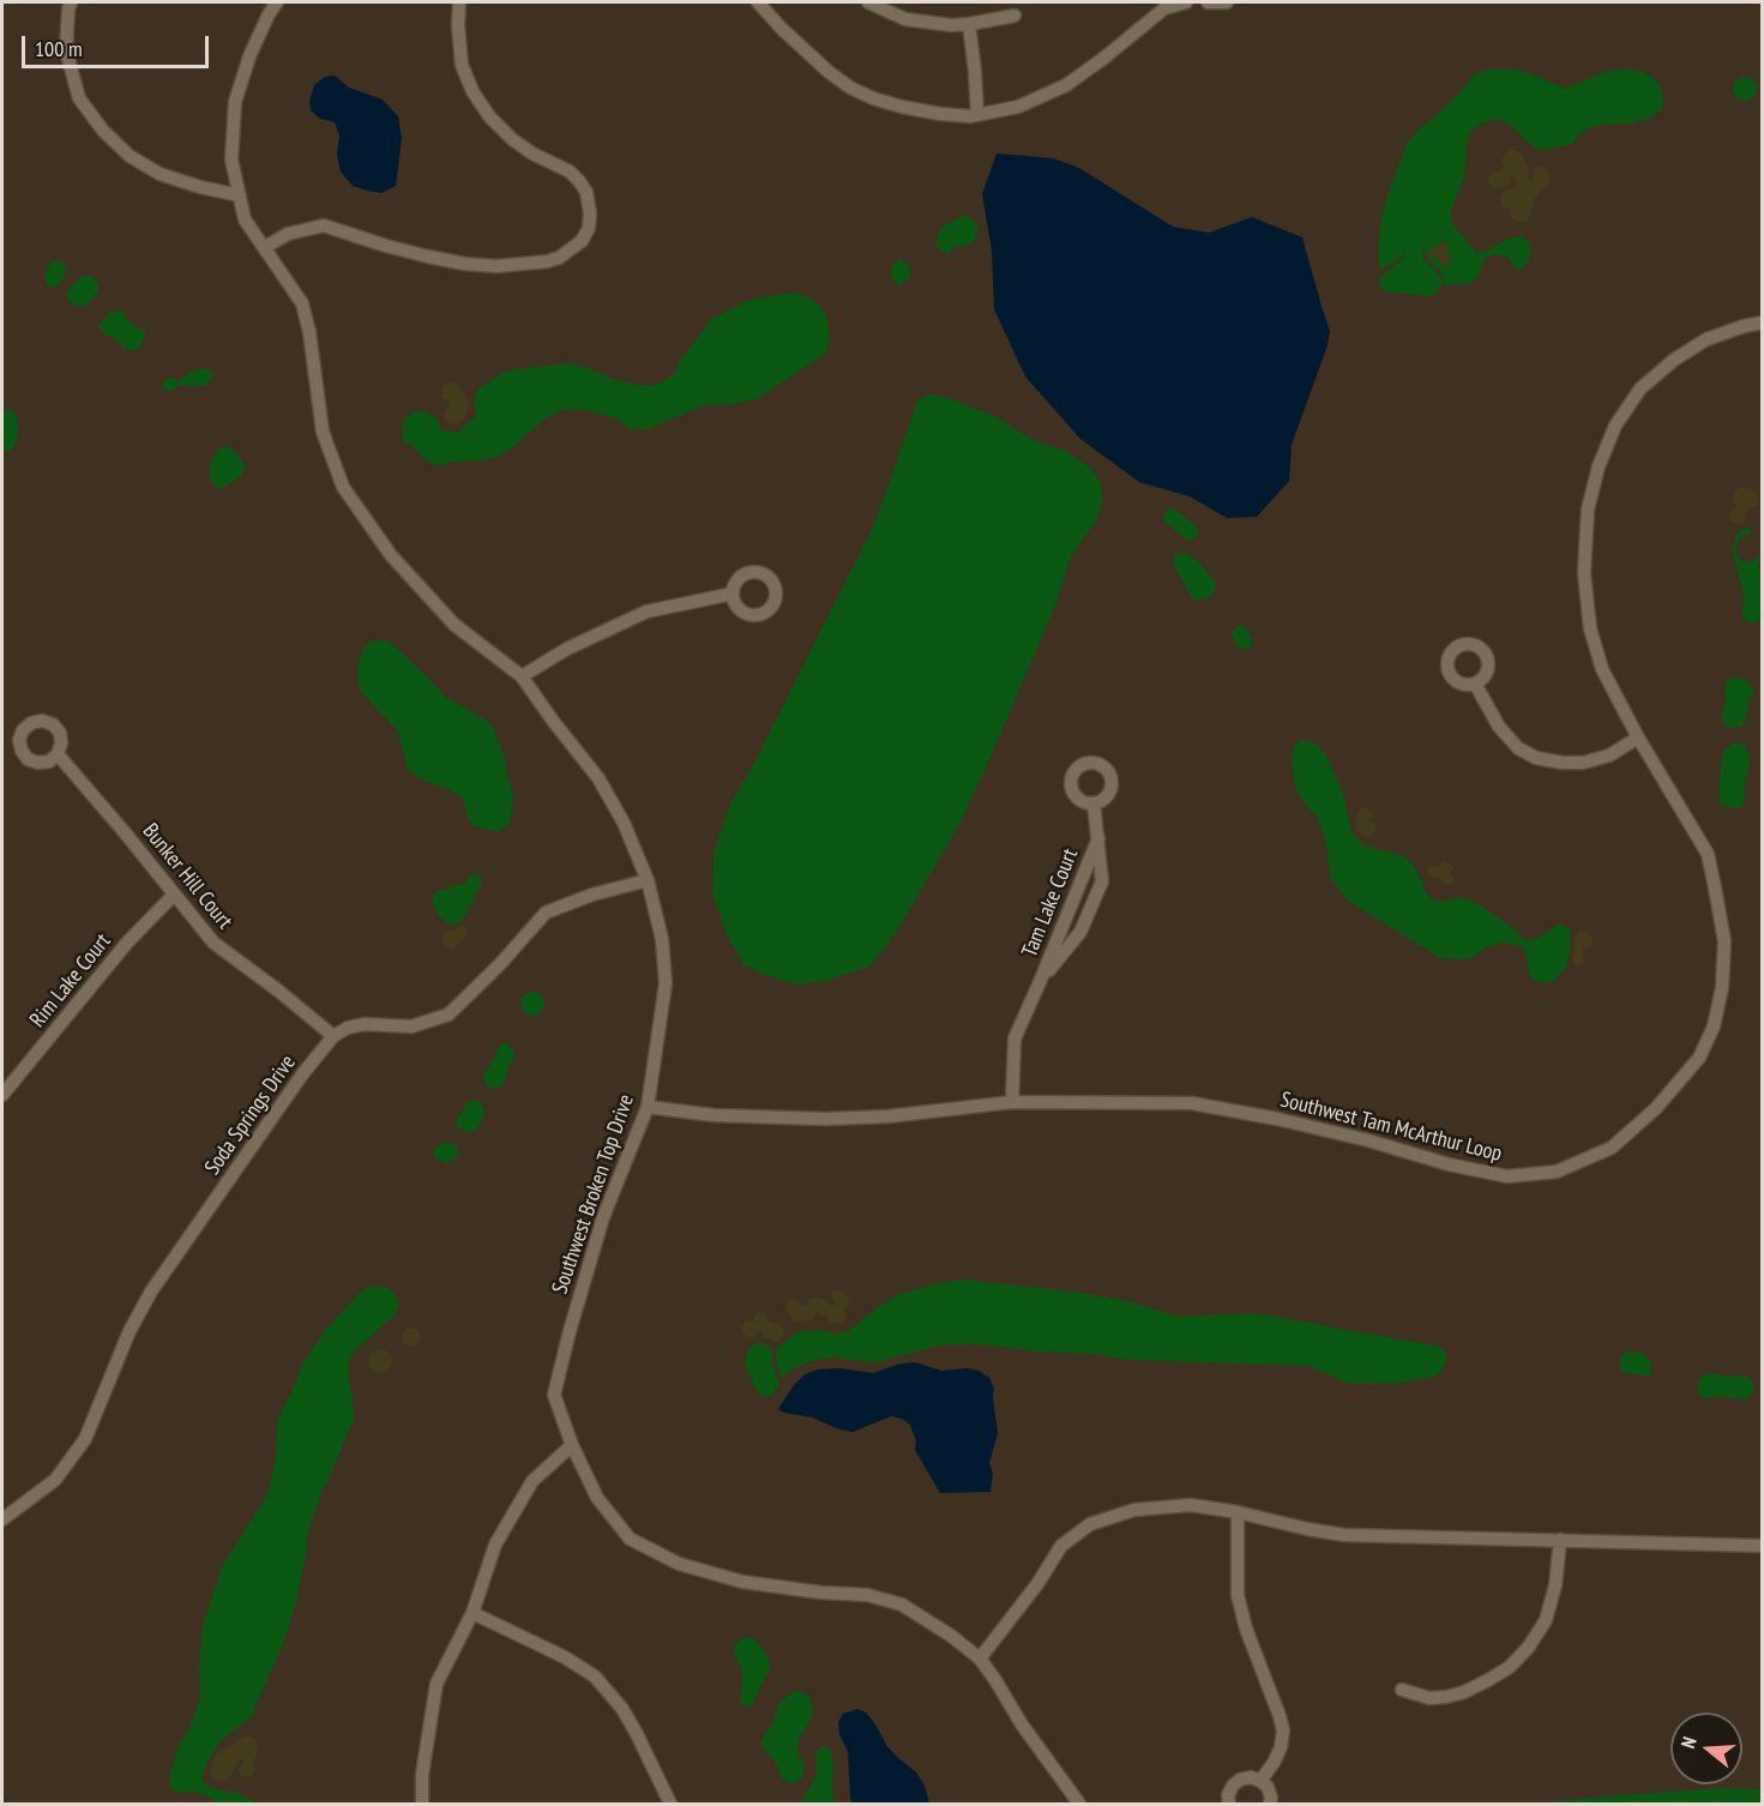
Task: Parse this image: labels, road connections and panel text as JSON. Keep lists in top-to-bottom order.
{
  "streets": {
    "street": [
      "Bunker Hill Court",
      "Tam Lake Court",
      "Rim Lake Court",
      "Soda Springs Drive",
      "Southwest Tam McArthur Loop",
      "Southwest Broken Top Drive"
    ]
  },
  "crossings": [
    ["Bunker Hill Court", "Rim Lake Court"],
    ["Bunker Hill Court", "Soda Springs Drive"],
    ["Tam Lake Court", "Southwest Tam McArthur Loop"],
    ["Southwest Tam McArthur Loop", "Southwest Broken Top Drive"]
  ],
  "scale_bar": "100 m",
  "north": "left"
}
